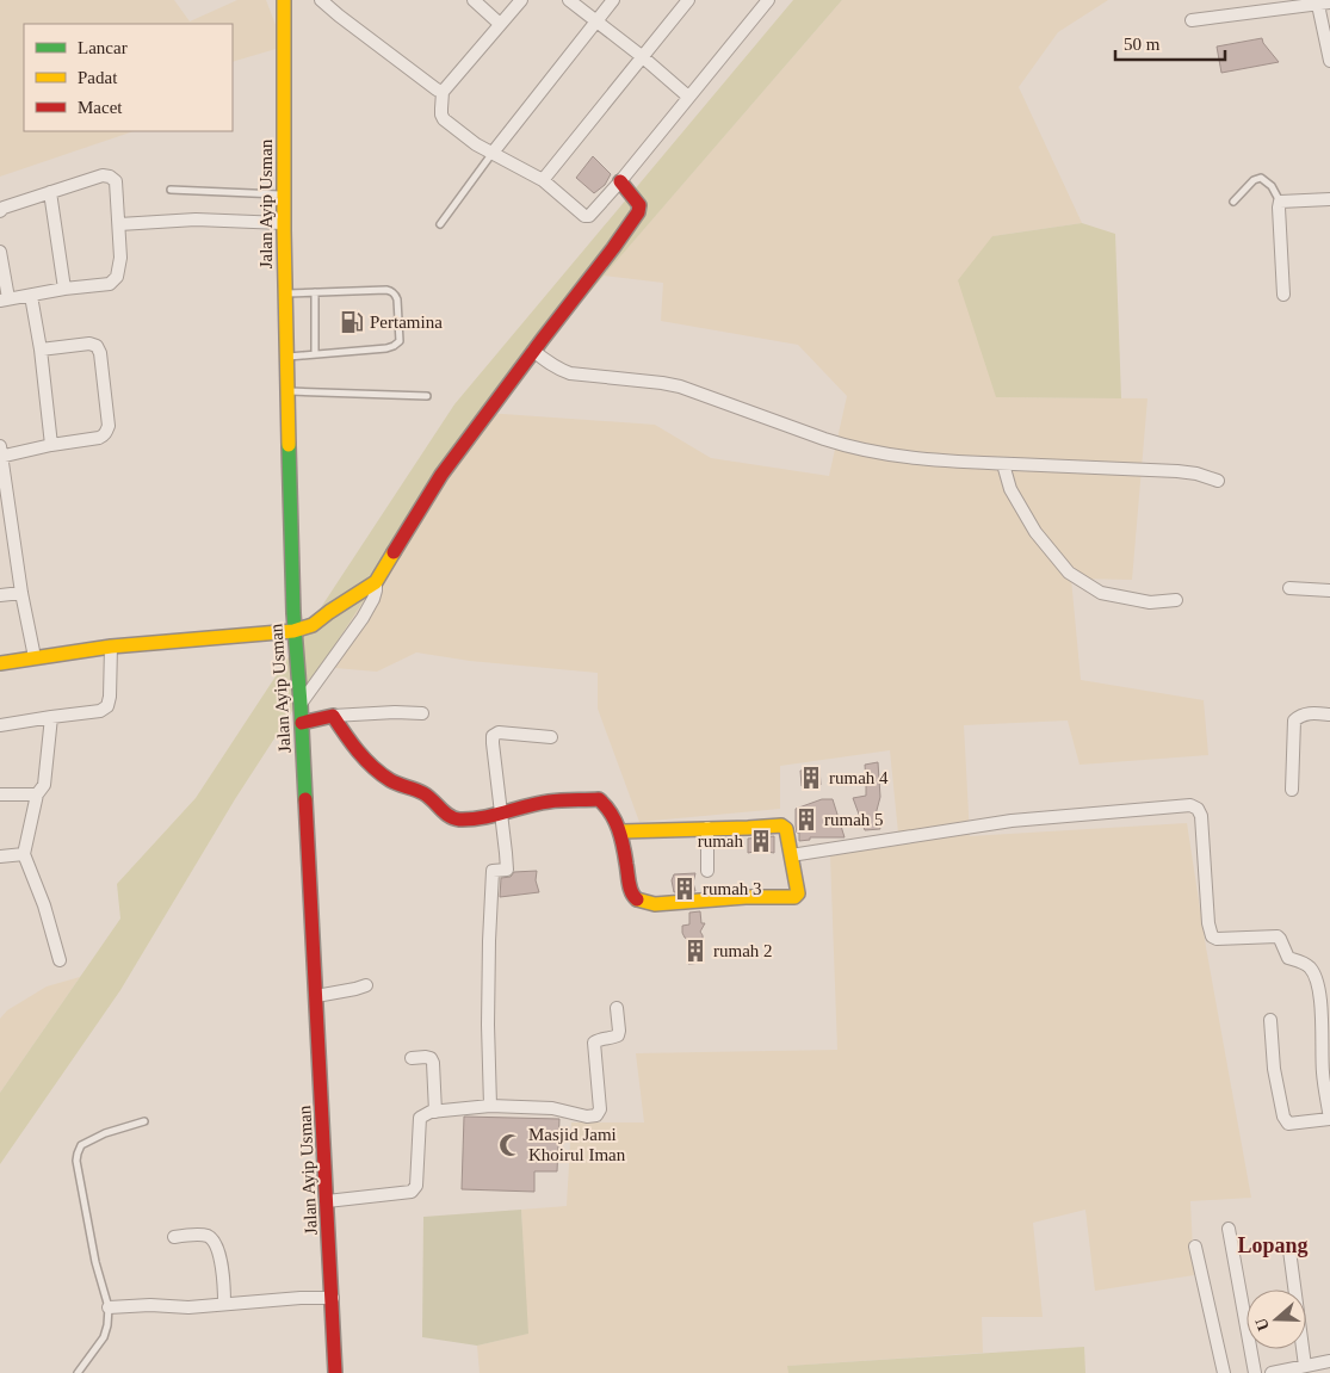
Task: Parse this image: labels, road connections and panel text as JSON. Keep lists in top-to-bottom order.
{
  "streets": {
    "street": ["Jalan Ayip Usman"]
  },
  "districts": ["Lopang"],
  "places": {
    "fuel station": ["Pertamina"],
    "building": [
      "rumah 4",
      "rumah 5",
      "rumah",
      "rumah 3",
      "rumah 2"
    ],
    "mosque": ["Masjid Jami Khoirul Iman"]
  },
  "legend": ["Lancar", "Padat", "Macet"],
  "scale_bar": "50 m",
  "north": "left"
}
